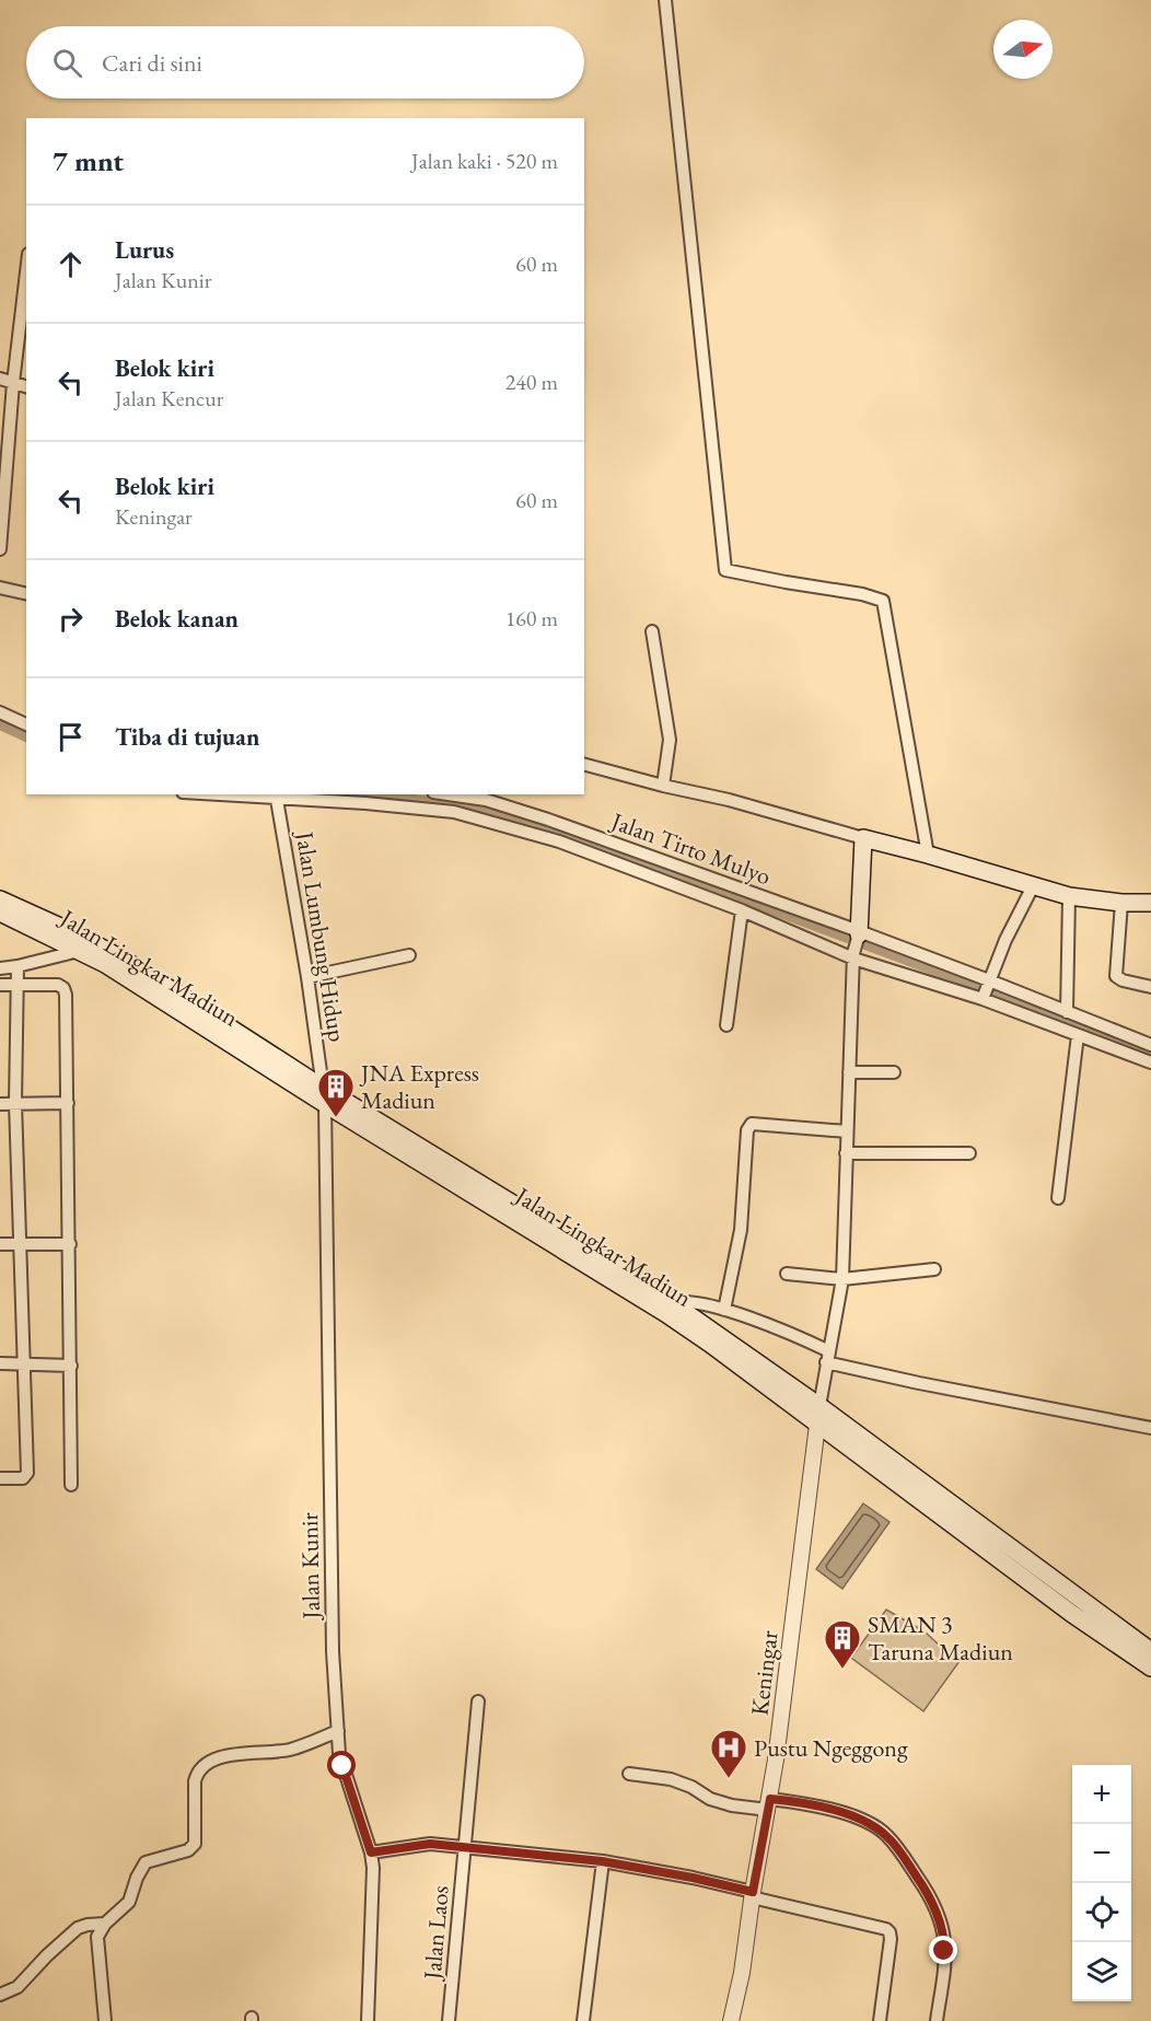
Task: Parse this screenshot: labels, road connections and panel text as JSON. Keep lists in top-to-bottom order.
{
  "streets": {
    "main road": ["Jalan Lingkar Madiun"],
    "street": [
      "Jalan Tirto Mulyo",
      "Jalan Lumbung Hidup",
      "Jalan Kunir",
      "Keningar",
      "Jalan Laos"
    ]
  },
  "crossings": [
    ["Jalan Lumbung Hidup", "Jalan Lingkar Madiun"],
    ["Jalan Lumbung Hidup", "Jalan Kunir"],
    ["Jalan Lingkar Madiun", "Jalan Kunir"],
    ["Jalan Lingkar Madiun", "Keningar"]
  ],
  "places": {
    "building": ["JNA Express Madiun", "SMAN 3 Taruna Madiun"],
    "hospital": ["Pustu Ngeggong"]
  },
  "north": "right",
  "page": {
    "search": "Cari di sini",
    "heading": ["7 mnt", "Jalan kaki · 520 m"],
    "list": [
      ["Lurus", "Jalan Kunir", "60 m"],
      ["Belok kiri", "Jalan Kencur", "240 m"],
      ["Belok kiri", "Keningar", "60 m"],
      ["Belok kanan", "160 m"],
      "Tiba di tujuan"
    ],
    "map_buttons": ["+", "−"]
  }
}
